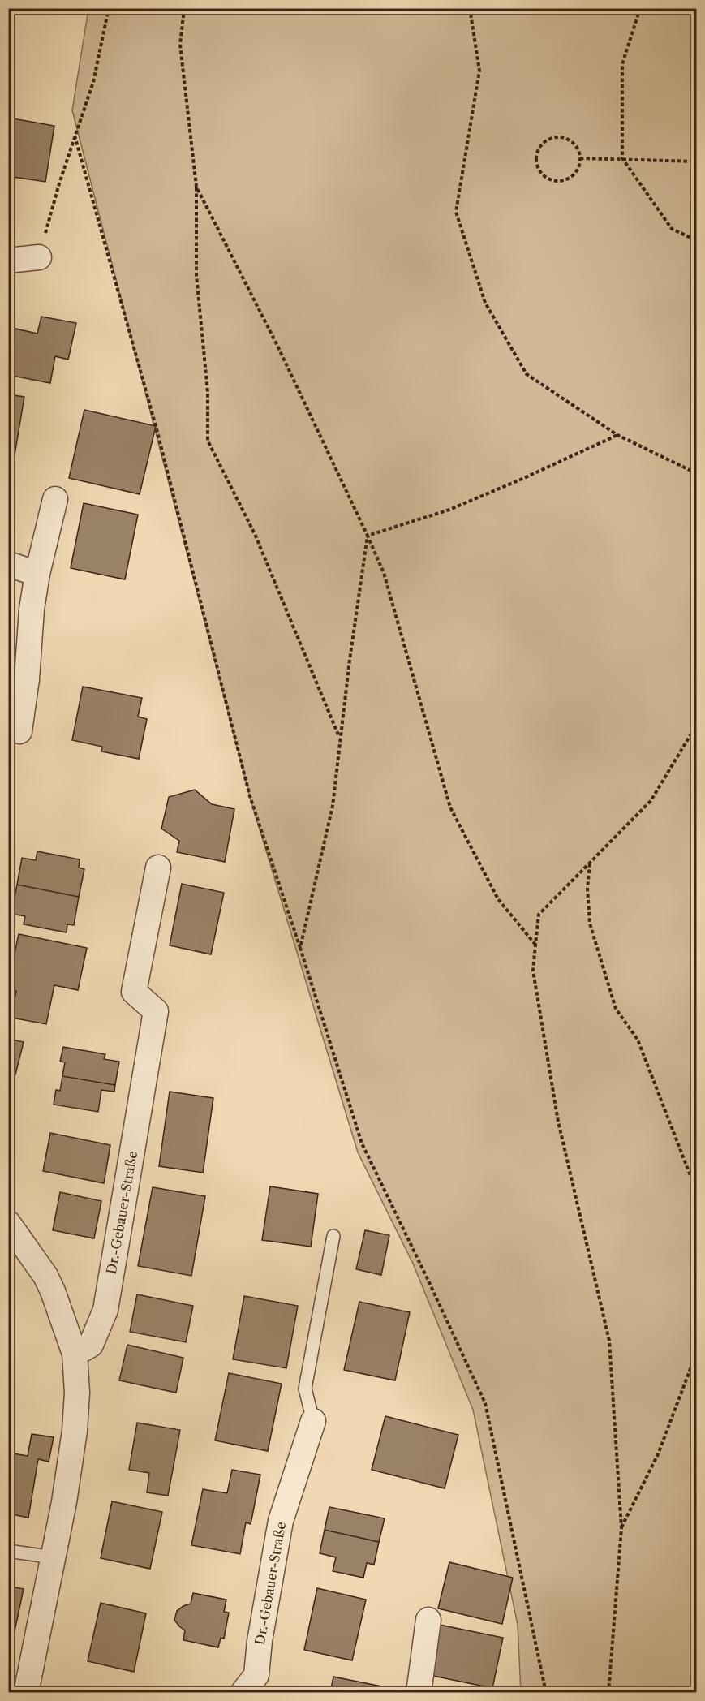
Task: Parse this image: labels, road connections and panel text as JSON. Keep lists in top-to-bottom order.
{
  "streets": {
    "street": ["Dr.-Gebauer-Straße"]
  }
}
